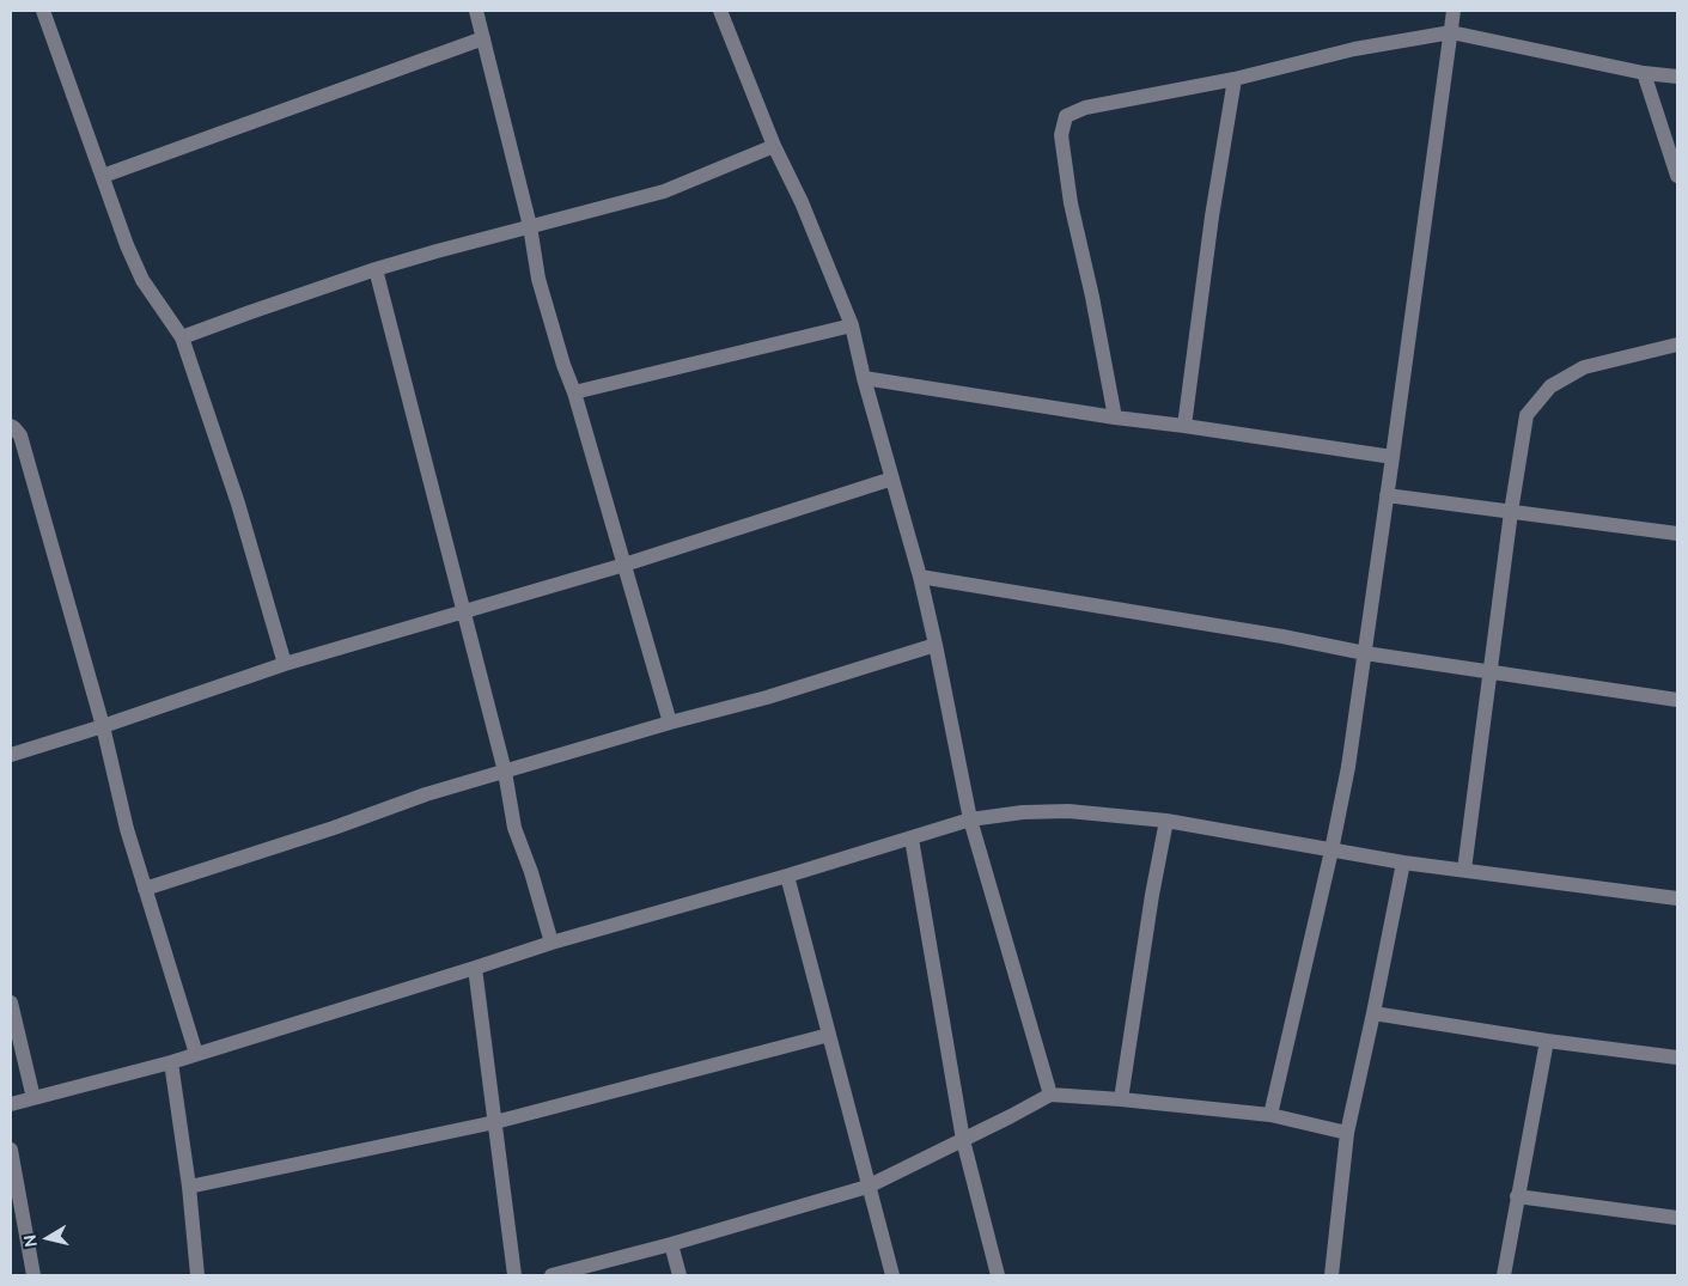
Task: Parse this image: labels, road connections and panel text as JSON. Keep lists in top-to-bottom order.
{
  "north": "left"
}
